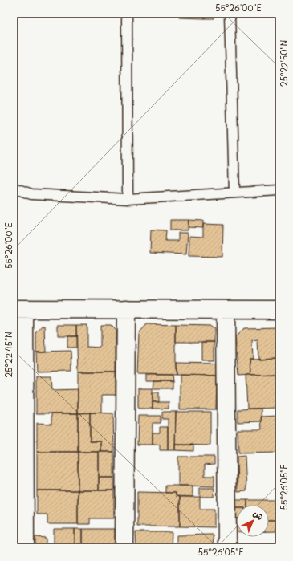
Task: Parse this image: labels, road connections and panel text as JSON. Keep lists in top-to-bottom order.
{
  "north": "top right",
  "coordinates": [
    "55°26'00\"E",
    "25°22'50\"N",
    "25°22'45\"N",
    "55°26'05\"E"
  ]
}
